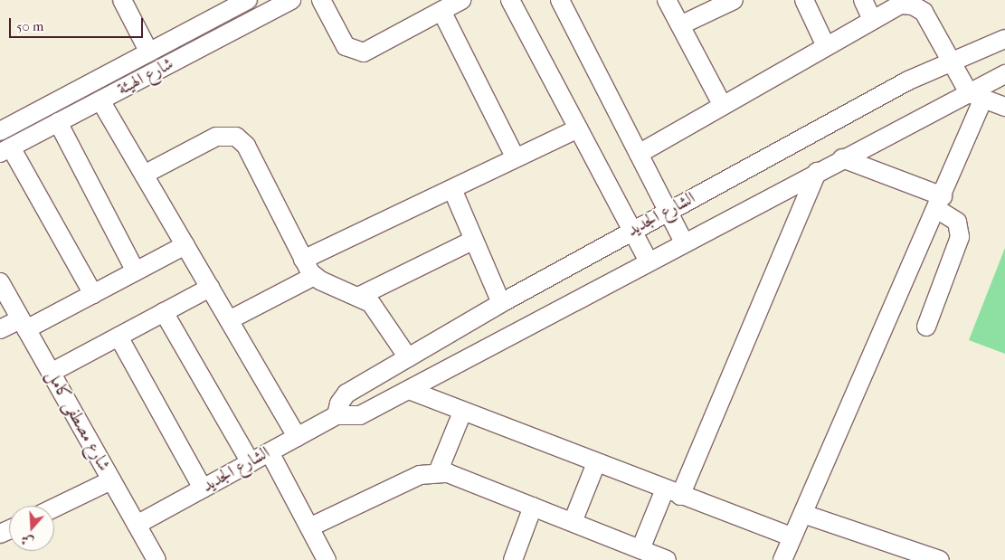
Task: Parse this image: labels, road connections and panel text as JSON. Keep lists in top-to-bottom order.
{
  "streets": {
    "street": ["شارع الهيئة", "الشارع الجديد", "شارع مصطفى كامل"]
  },
  "crossings": [
    ["الشارع الجديد", "شارع مصطفى كامل"]
  ],
  "scale_bar": "50 m",
  "north": "bottom"
}
